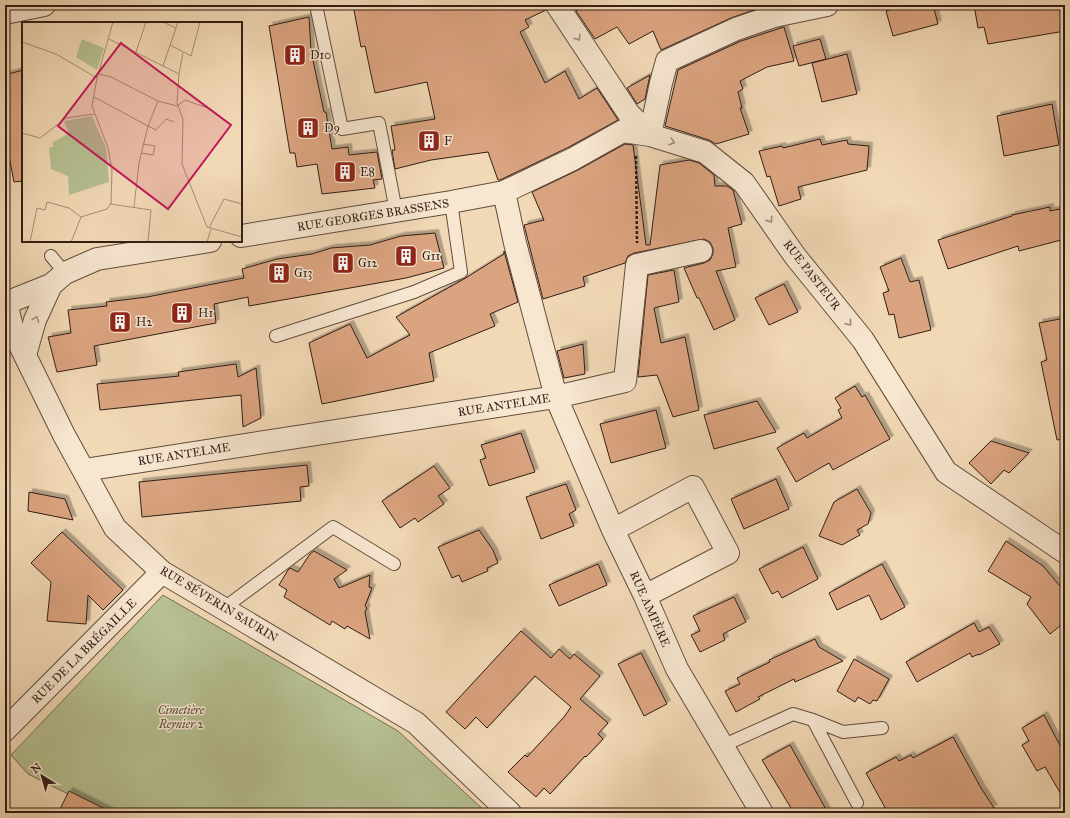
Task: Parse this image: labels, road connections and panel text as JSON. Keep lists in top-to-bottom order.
{
  "streets": {
    "street": [
      "RUE GEORGES BRASSENS",
      "RUE PASTEUR",
      "RUE ANTELME",
      "RUE SÉVERIN SAURIN",
      "RUE AMPÈRE",
      "RUE DE LA BRÉGAILLE"
    ]
  },
  "crossings": [
    ["RUE GEORGES BRASSENS", "RUE ANTELME"],
    ["RUE ANTELME", "RUE SÉVERIN SAURIN"],
    ["RUE ANTELME", "RUE AMPÈRE"],
    ["RUE SÉVERIN SAURIN", "RUE DE LA BRÉGAILLE"]
  ],
  "one_way": ["RUE PASTEUR"],
  "parks": ["Cimetière Reynier 2"],
  "places": {
    "building": [
      "D10",
      "D9",
      "F",
      "E8",
      "G11",
      "G12",
      "G13",
      "H1",
      "H2"
    ]
  },
  "north": "top left"
}
